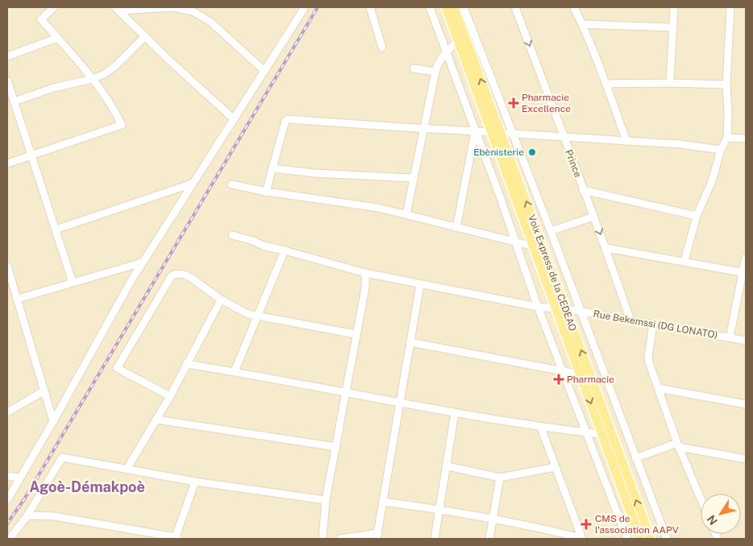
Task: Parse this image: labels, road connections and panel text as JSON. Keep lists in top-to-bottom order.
{
  "streets": {
    "main road": ["Voix Express de la CEDEAO"],
    "street": ["Prince", "Rue Bekemssi (DG LONATO)"]
  },
  "crossings": [
    ["Prince", "Rue Bekemssi (DG LONATO)"],
    ["Voix Express de la CEDEAO", "Rue Bekemssi (DG LONATO)"]
  ],
  "districts": ["Agoè-Démakpoè"],
  "places": {
    "health": ["Pharmacie Excellence", "Pharmacie", "CMS de l'association AAPV"],
    "other": ["Ebènisterie"]
  },
  "north": "bottom left"
}
